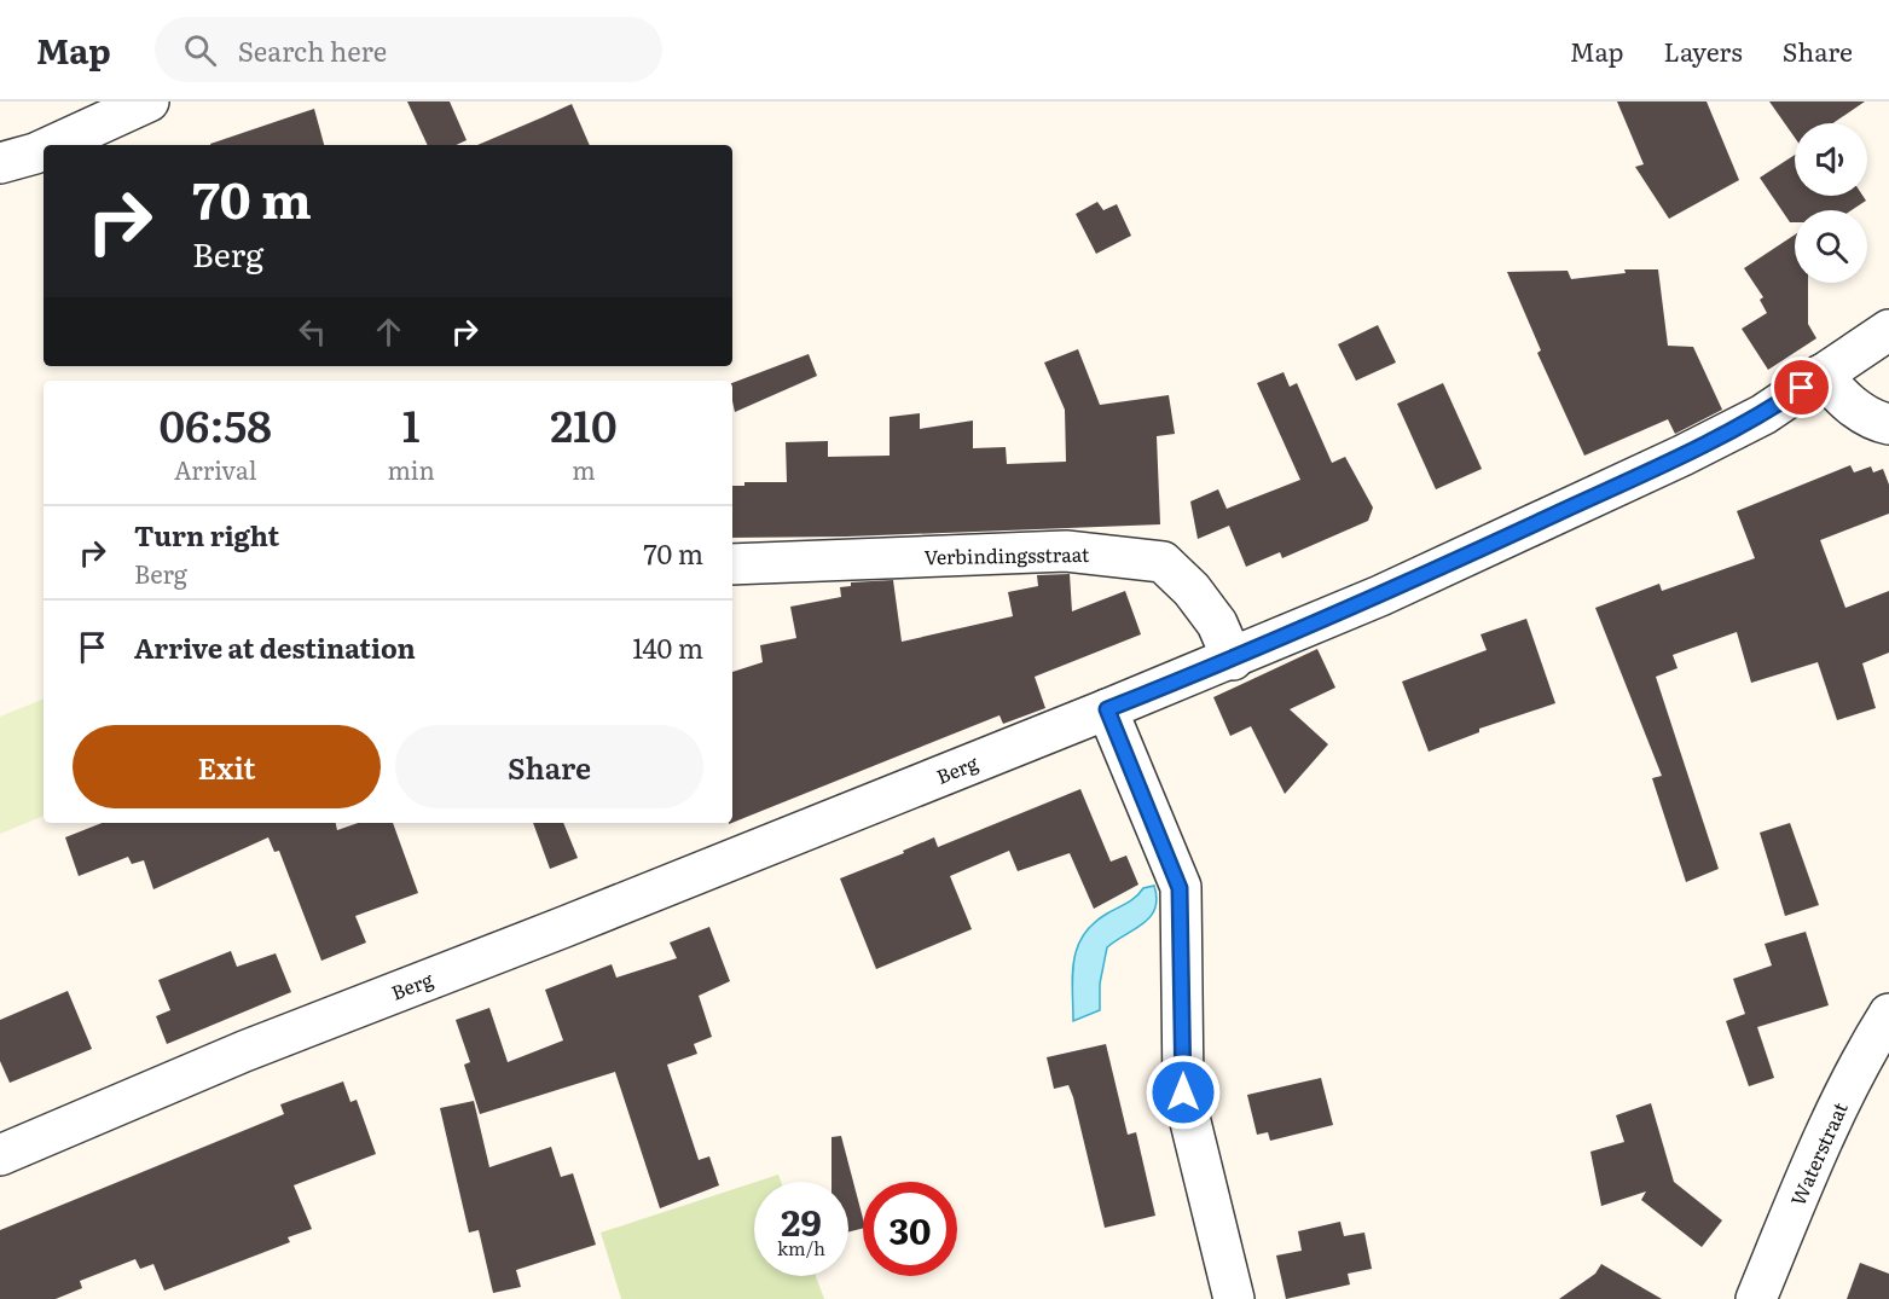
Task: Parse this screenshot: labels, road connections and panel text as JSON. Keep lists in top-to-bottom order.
{
  "streets": {
    "street": ["Verbindingsstraat", "Berg", "Waterstraat"]
  },
  "crossings": [
    ["Verbindingsstraat", "Berg"]
  ],
  "page": {
    "header": "Map",
    "search": "Search here",
    "nav": ["Map", "Layers", "Share"],
    "turn": ["70 m", "Berg"],
    "eta": [
      "06:58",
      "Arrival",
      "1",
      "min",
      "210",
      "m"
    ],
    "list": [
      {
        "name": "Turn right",
        "note": "Berg",
        "value": "70 m"
      },
      {
        "name": "Arrive at destination",
        "value": "140 m"
      }
    ],
    "buttons": ["Exit", "Share"],
    "speed": "29 km/h",
    "limit": "30"
  }
}
